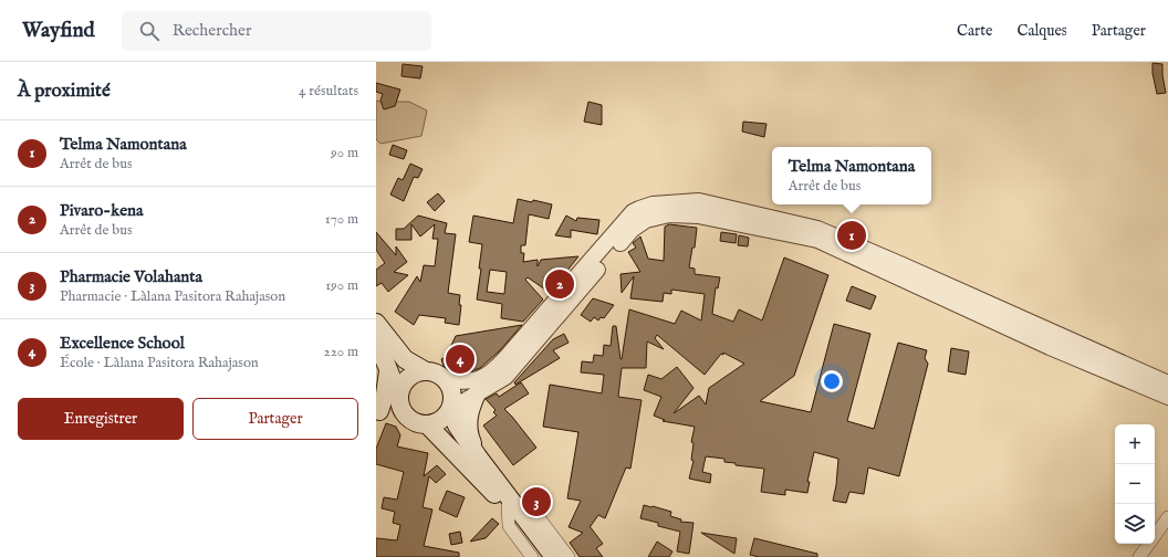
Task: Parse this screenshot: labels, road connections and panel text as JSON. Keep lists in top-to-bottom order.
{
  "page": {
    "header": "Wayfind",
    "search": "Rechercher",
    "nav": ["Carte", "Calques", "Partager"],
    "heading": ["À proximité", "4 résultats"],
    "list": [
      {
        "mark": "1",
        "name": "Telma Namontana",
        "note": "Arrêt de bus",
        "value": "90 m"
      },
      {
        "mark": "2",
        "name": "Pivaro-kena",
        "note": "Arrêt de bus",
        "value": "170 m"
      },
      {
        "mark": "3",
        "name": "Pharmacie Volahanta",
        "note": "Pharmacie · Làlana Pasitora Rahajason",
        "value": "190 m"
      },
      {
        "mark": "4",
        "name": "Excellence School",
        "note": "École · Làlana Pasitora Rahajason",
        "value": "220 m"
      }
    ],
    "popup": ["Telma Namontana", "Arrêt de bus"],
    "pins": [
      "1",
      "2",
      "4",
      "3"
    ],
    "buttons": ["Enregistrer", "Partager"],
    "map_buttons": ["+", "−"]
  }
}
